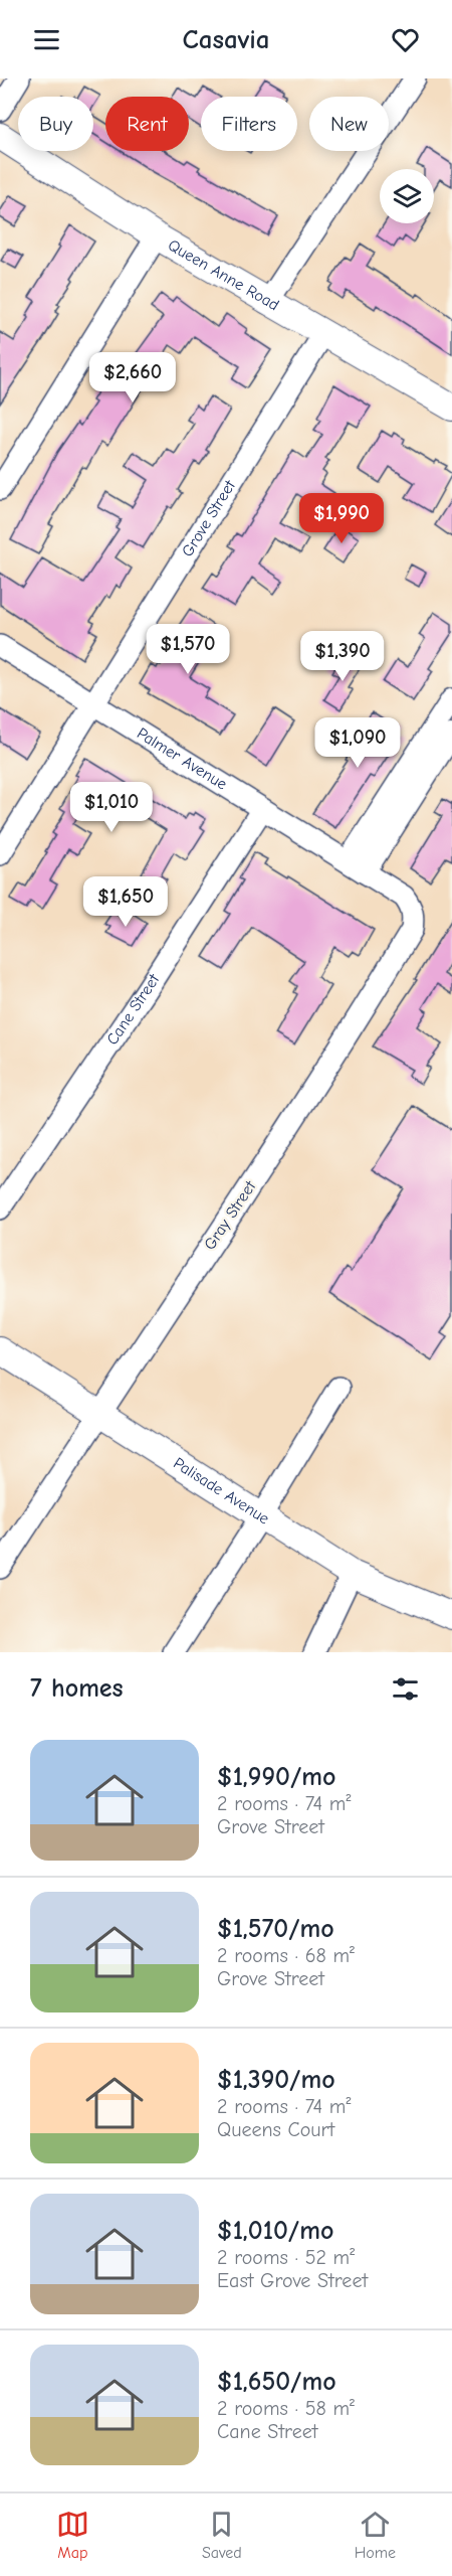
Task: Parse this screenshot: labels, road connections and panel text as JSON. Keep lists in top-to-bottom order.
{
  "streets": {
    "street": [
      "Queen Anne Road",
      "Grove Street",
      "Palmer Avenue",
      "Cane Street",
      "Gray Street",
      "Palisade Avenue"
    ]
  },
  "crossings": [
    ["Queen Anne Road", "Grove Street"],
    ["Grove Street", "Palmer Avenue"],
    ["Palmer Avenue", "Cane Street"],
    ["Palmer Avenue", "Gray Street"],
    ["Gray Street", "Palisade Avenue"]
  ],
  "page": {
    "header": "Casavia",
    "chip": [
      "Buy",
      "Rent",
      "Filters",
      "New"
    ],
    "price": [
      "$2,660",
      "$1,990",
      "$1,570",
      "$1,390",
      "$1,090",
      "$1,010",
      "$1,650"
    ],
    "heading": "7 homes",
    "list": [
      {
        "name": "$1,990/mo",
        "note": "2 rooms · 74 m² · Grove Street"
      },
      {
        "name": "$1,570/mo",
        "note": "2 rooms · 68 m² · Grove Street"
      },
      {
        "name": "$1,390/mo",
        "note": "2 rooms · 74 m² · Queens Court"
      },
      {
        "name": "$1,010/mo",
        "note": "2 rooms · 52 m² · East Grove Street"
      },
      {
        "name": "$1,650/mo",
        "note": "2 rooms · 58 m² · Cane Street"
      }
    ],
    "tabs": ["Map", "Saved", "Home"]
  }
}
